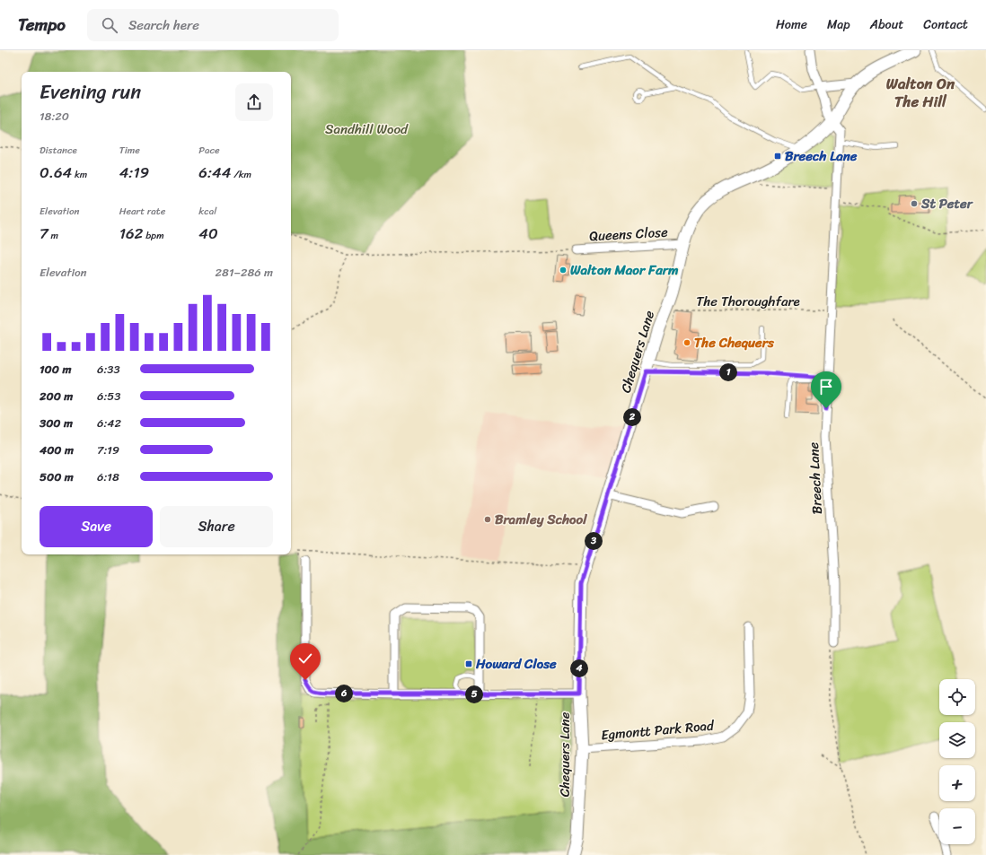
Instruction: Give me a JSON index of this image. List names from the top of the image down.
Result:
{
  "streets": {
    "main road": ["Chequers Lane"],
    "street": ["Queens Close", "Breech Lane", "Egmontt Park Road"],
    "path": ["The Thoroughfare"]
  },
  "crossings": [
    ["Queens Close", "Chequers Lane"],
    ["The Thoroughfare", "Chequers Lane"],
    ["The Thoroughfare", "Breech Lane"],
    ["Chequers Lane", "Breech Lane"],
    ["Chequers Lane", "Egmontt Park Road"]
  ],
  "districts": ["Walton On The Hill"],
  "parks": ["Sandhill Wood"],
  "places": {
    "transit": ["Breech Lane", "Howard Close"],
    "other": [
      "St Peter",
      "Walton Maor Farm",
      "The Chequers",
      "Bramley School"
    ]
  },
  "page": {
    "header": "Tempo",
    "search": "Search here",
    "nav": [
      "Home",
      "Map",
      "About",
      "Contact"
    ],
    "heading": ["Evening run", "18:20"],
    "stats": [
      ["Distance", "0.64 km"],
      ["Time", "4:19"],
      ["Pace", "6:44 /km"],
      ["Elevation", "7 m"],
      ["Heart rate", "162 bpm"],
      ["kcal", "40"]
    ],
    "chart": ["Elevation", "281–286 m"],
    "list": [
      {
        "name": "100 m",
        "note": "6:33"
      },
      {
        "name": "200 m",
        "note": "6:53"
      },
      {
        "name": "300 m",
        "note": "6:42"
      },
      {
        "name": "400 m",
        "note": "7:19"
      },
      {
        "name": "500 m",
        "note": "6:18"
      }
    ],
    "pins": [
      "1",
      "2",
      "3",
      "4",
      "6",
      "5"
    ],
    "buttons": ["Save", "Share"],
    "map_buttons": ["+", "−"]
  }
}
